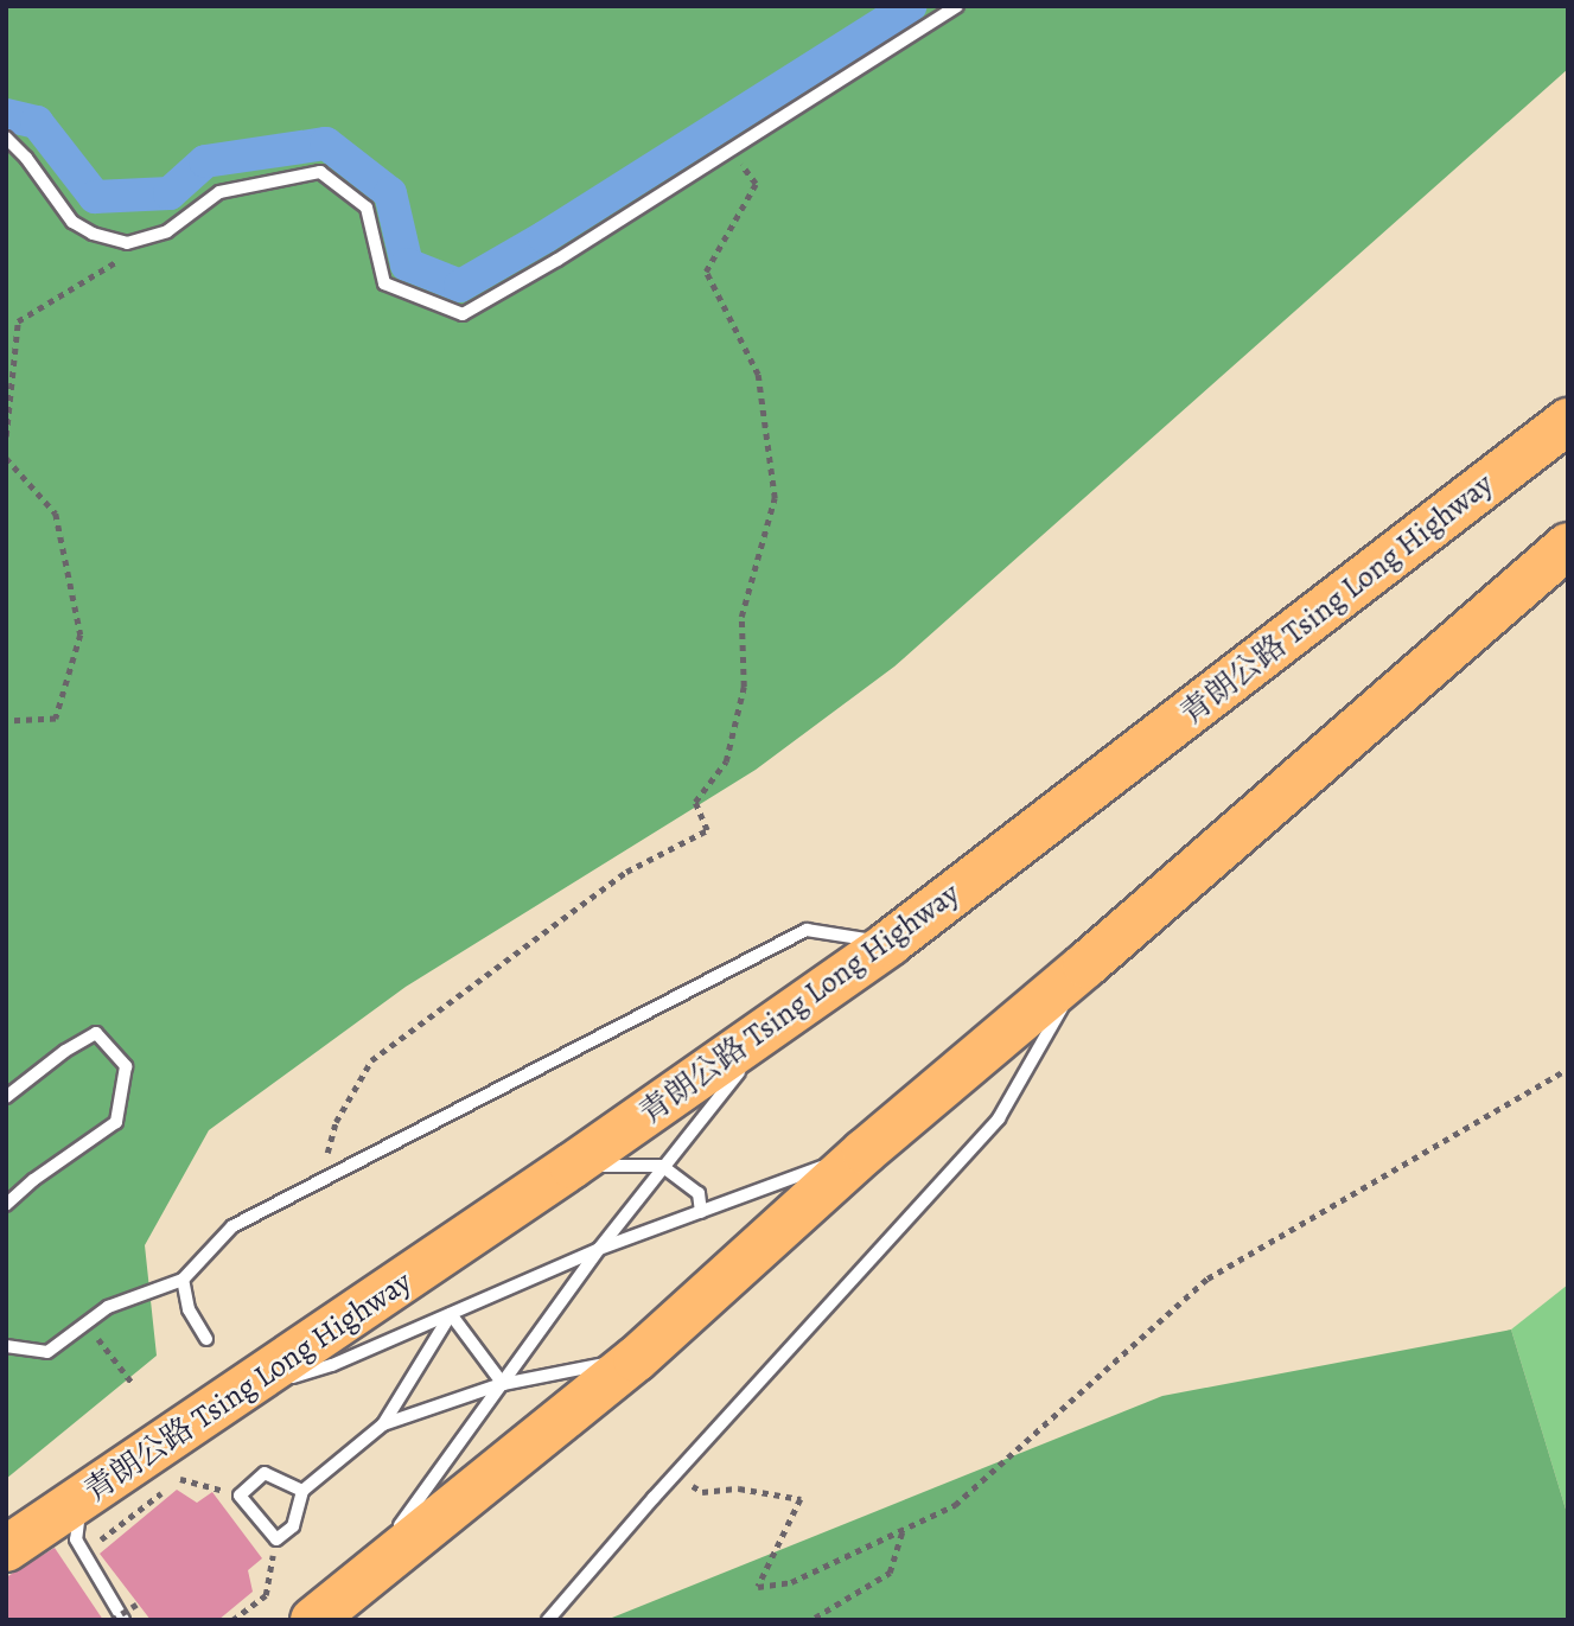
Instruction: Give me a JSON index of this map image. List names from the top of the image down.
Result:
{
  "streets": {
    "highway": ["青朗公路 Tsing Long Highway"]
  }
}
